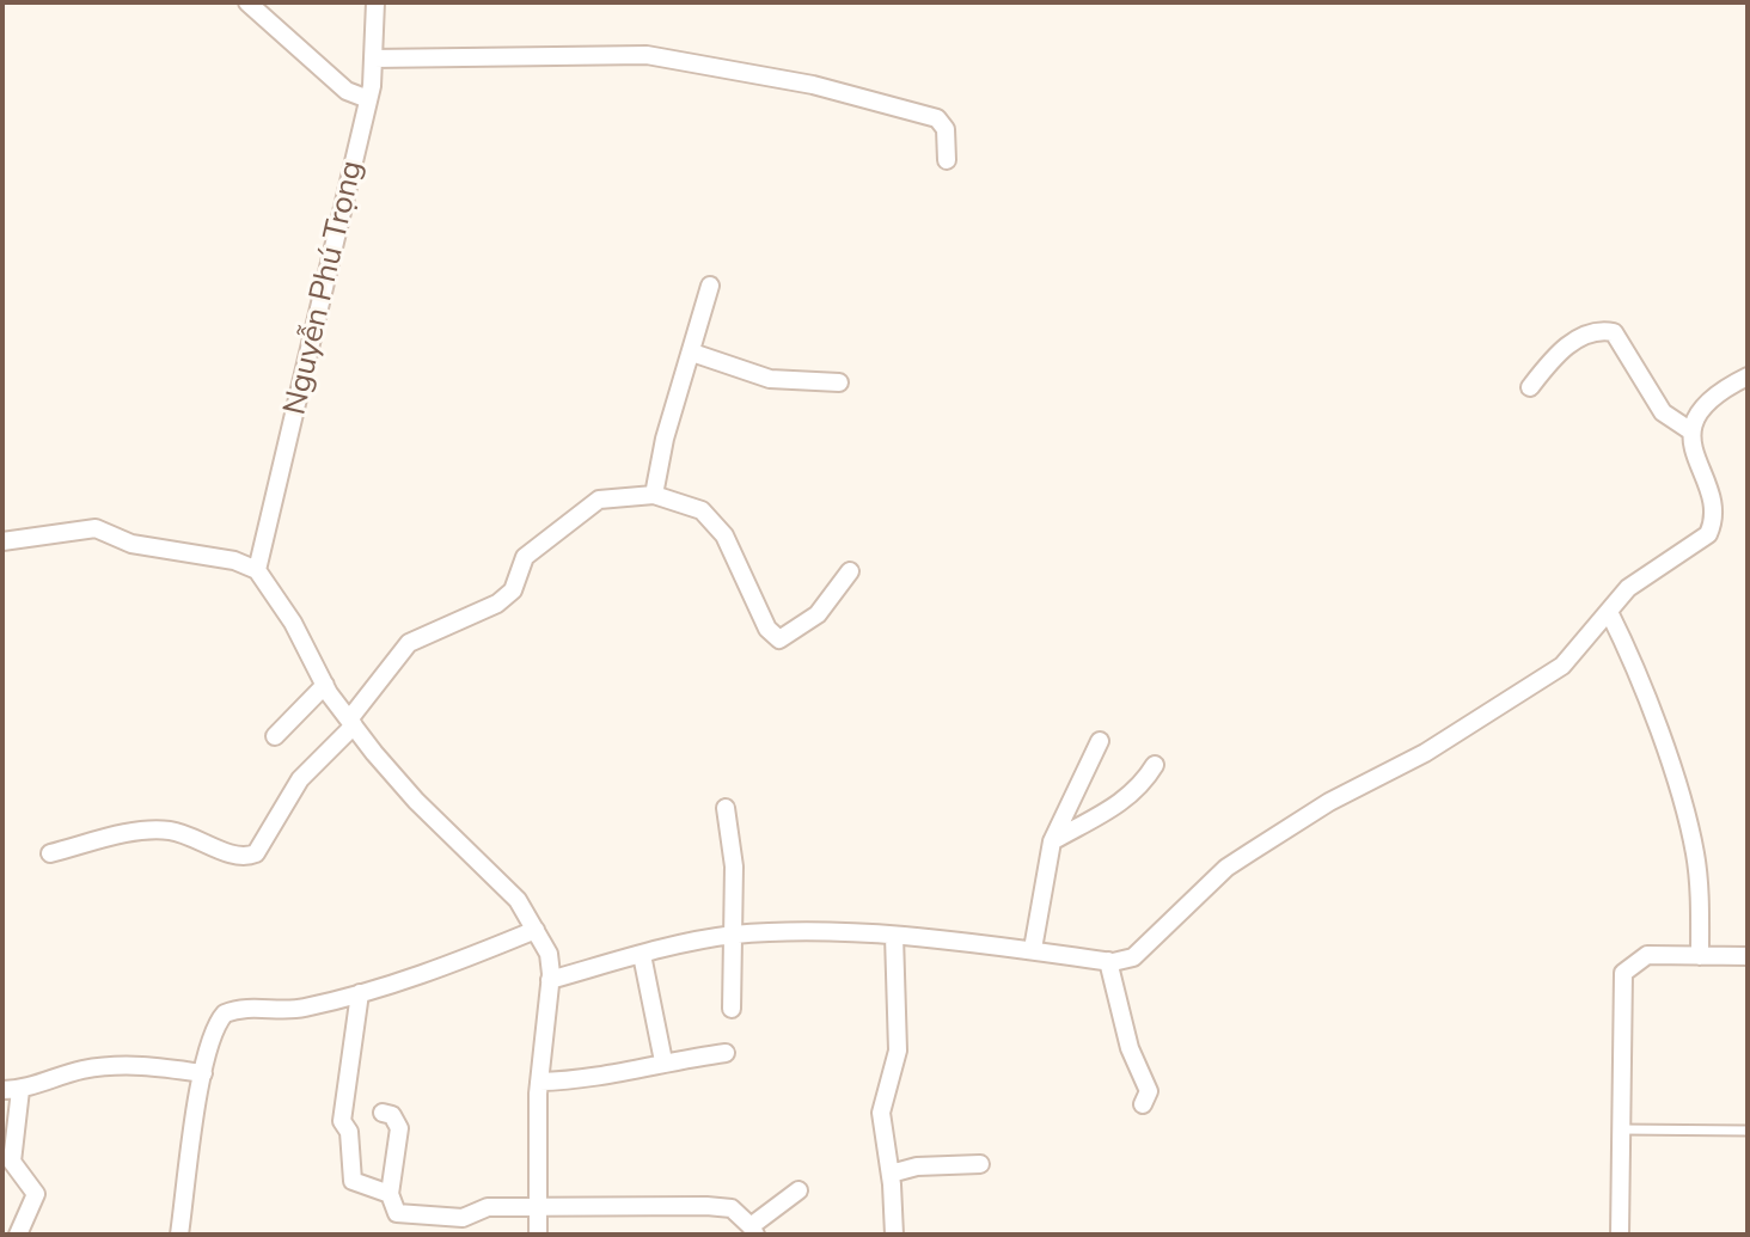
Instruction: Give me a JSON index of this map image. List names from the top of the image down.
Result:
{
  "streets": {
    "street": ["Nguyễn Phú Trọng"]
  }
}
